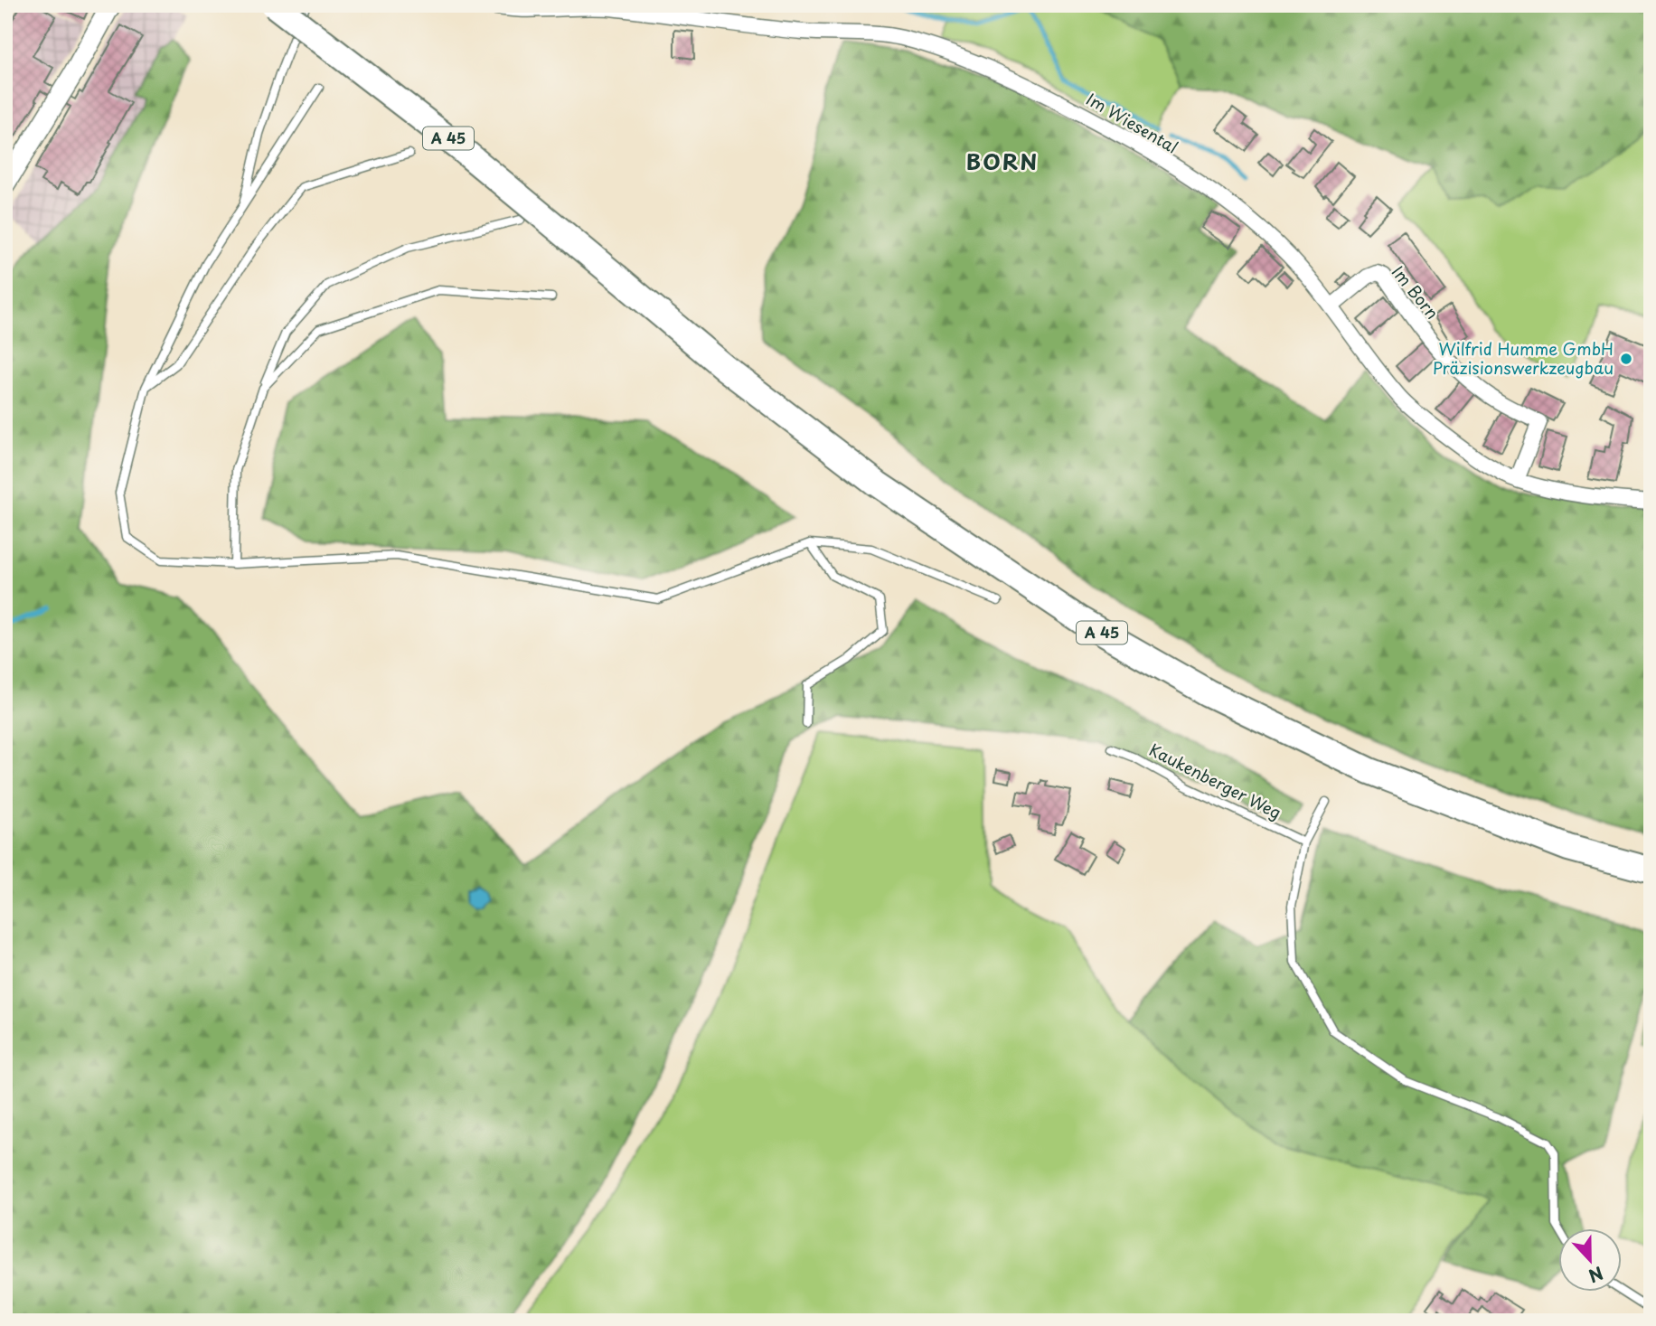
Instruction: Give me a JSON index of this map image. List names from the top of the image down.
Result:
{
  "streets": {
    "highway": ["A 45"],
    "street": ["Im Wiesental", "Im Born"],
    "lane": ["Kaukenberger Weg"]
  },
  "crossings": [
    ["Im Wiesental", "Im Born"]
  ],
  "districts": ["BORN"],
  "places": ["Wilfrid Humme GmbH Präzisionswerkzeugbau"],
  "north": "bottom"
}
